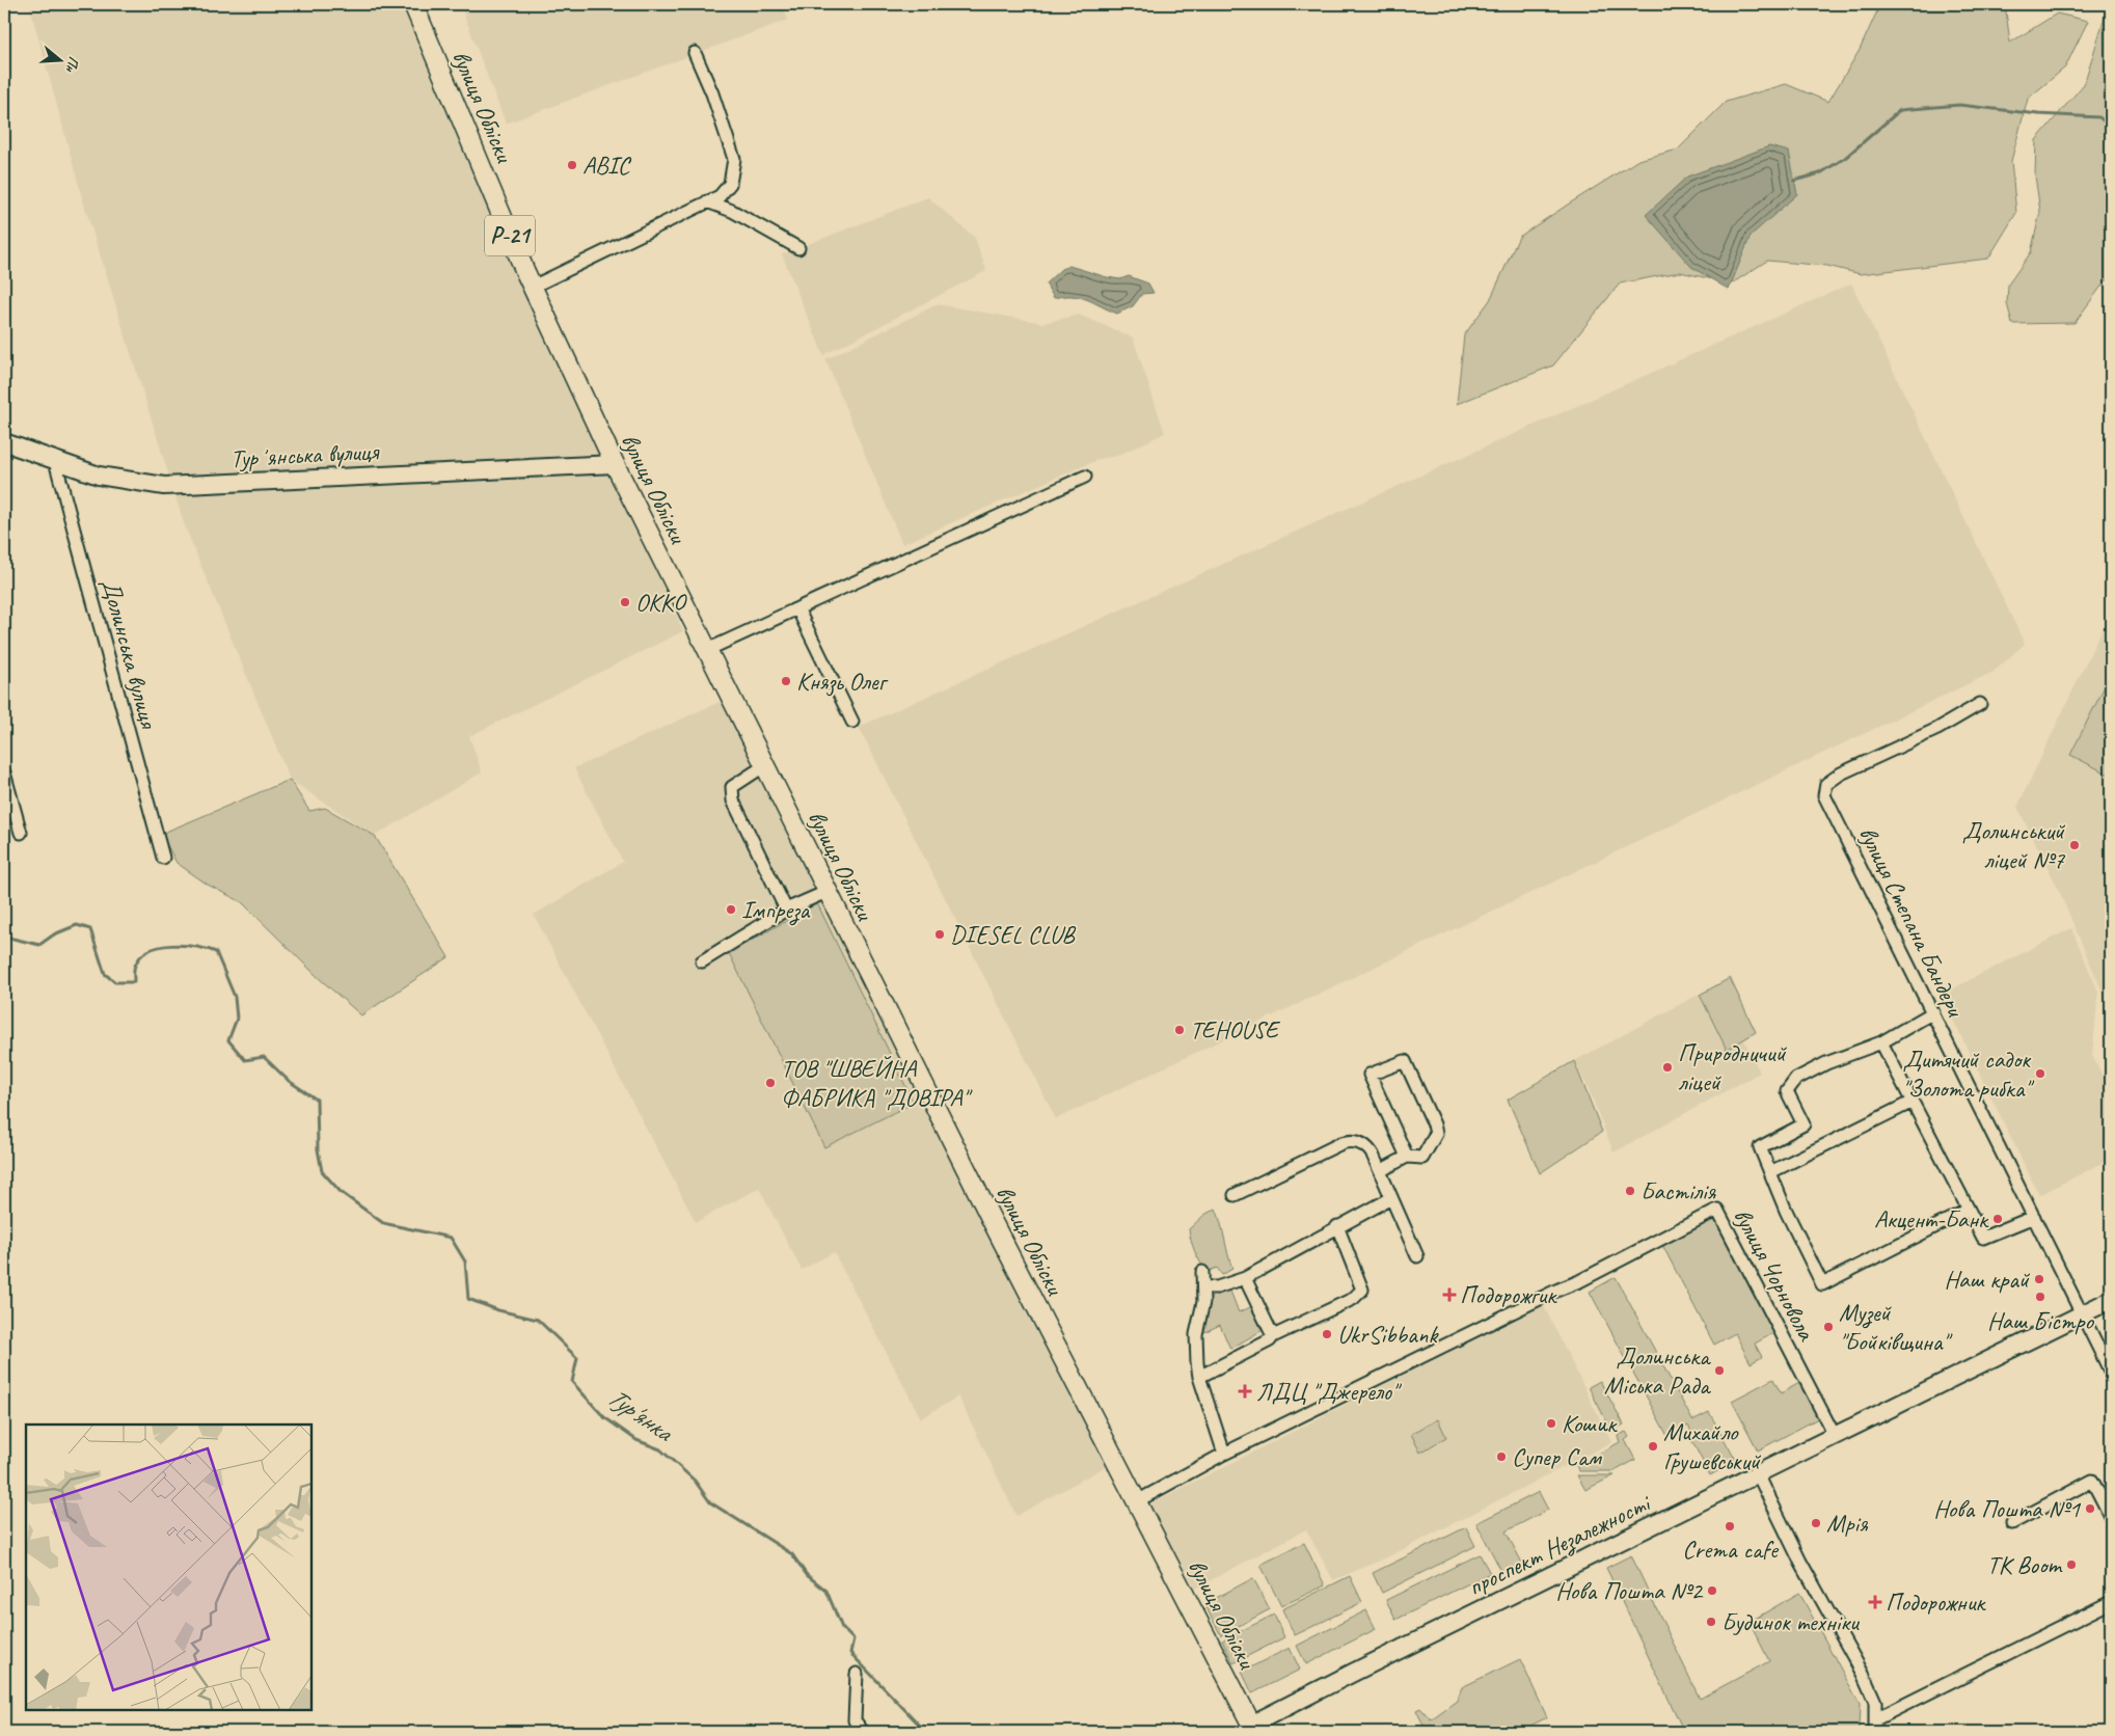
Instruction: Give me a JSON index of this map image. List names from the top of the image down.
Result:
{
  "streets": {
    "main road": [
      "вулиця Обліски",
      "Р-21",
      "Турʼянська вулиця",
      "проспект Незалежності"
    ],
    "street": ["Долинська вулиця", "вулиця Степана Бандери", "вулиця Чорновола"]
  },
  "crossings": [
    ["вулиця Обліски", "Турʼянська вулиця"],
    ["вулиця Обліски", "вулиця Чорновола"],
    ["вулиця Обліски", "проспект Незалежності"],
    ["Турʼянська вулиця", "Долинська вулиця"],
    ["вулиця Степана Бандери", "проспект Незалежності"],
    ["вулиця Чорновола", "проспект Незалежності"]
  ],
  "water": ["Тур'янка"],
  "places": {
    "other": [
      "АВІС",
      "ОККО",
      "Князь Олег",
      "Долинський ліцей №7",
      "Імпреза",
      "DIESEL CLUB",
      "TEHOUSE",
      "Природничий ліцей",
      "Дитячий садок \"Золота рибка\"",
      "ТОВ \"ШВЕЙНА ФАБРИКА \"ДОВІРА\"",
      "Бастілія",
      "Акцент-Банк",
      "Наш край",
      "Наш Бістро",
      "Музей \"Бойківщина\"",
      "UkrSibbank",
      "Долинська Міська Рада",
      "Кошик",
      "Михайло Грушевський",
      "Супер Сам",
      "Нова Пошта №1",
      "Мрія",
      "Crema cafe",
      "TK Boom",
      "Нова Пошта №2",
      "Будинок техніки"
    ],
    "health": ["Подорожгик", "ЛДЦ \"Джерело\"", "Подорожник"]
  },
  "north": "right"
}
